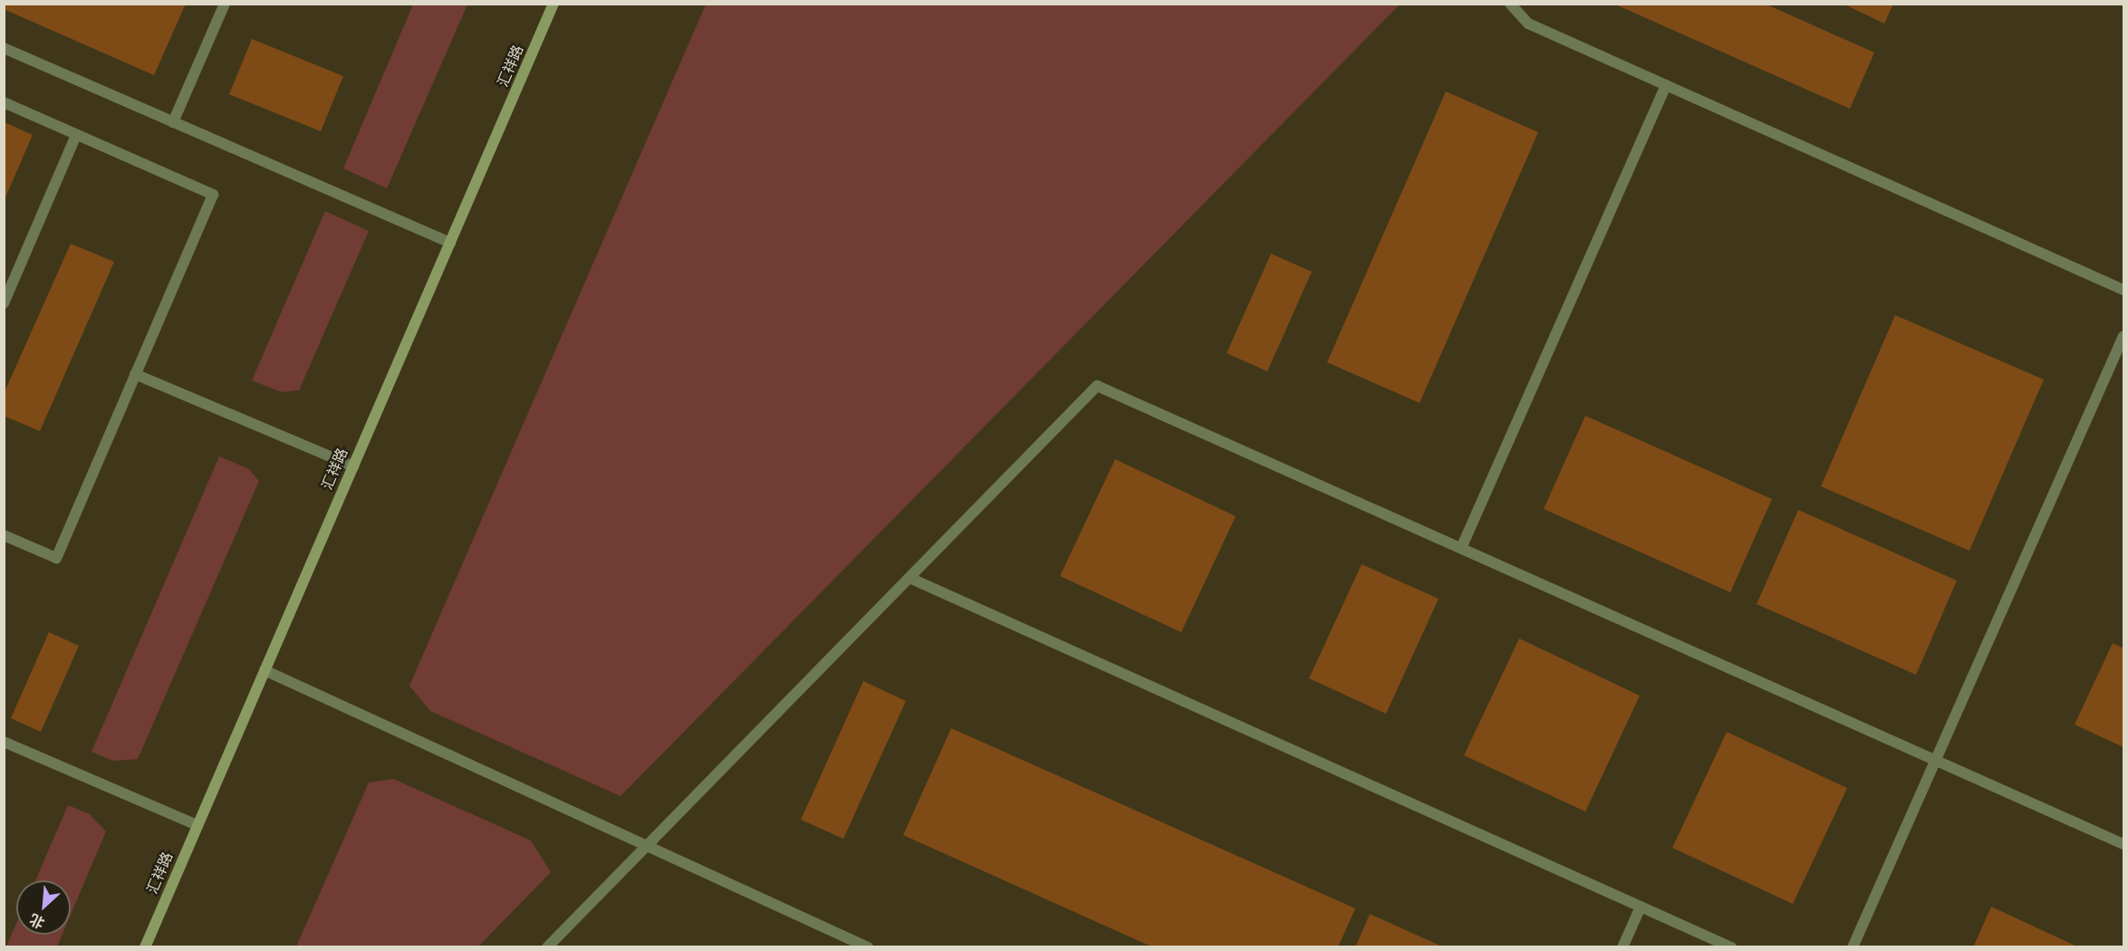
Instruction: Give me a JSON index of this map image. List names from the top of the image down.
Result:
{
  "streets": {
    "main road": ["汇祥路"]
  },
  "north": "bottom left"
}
